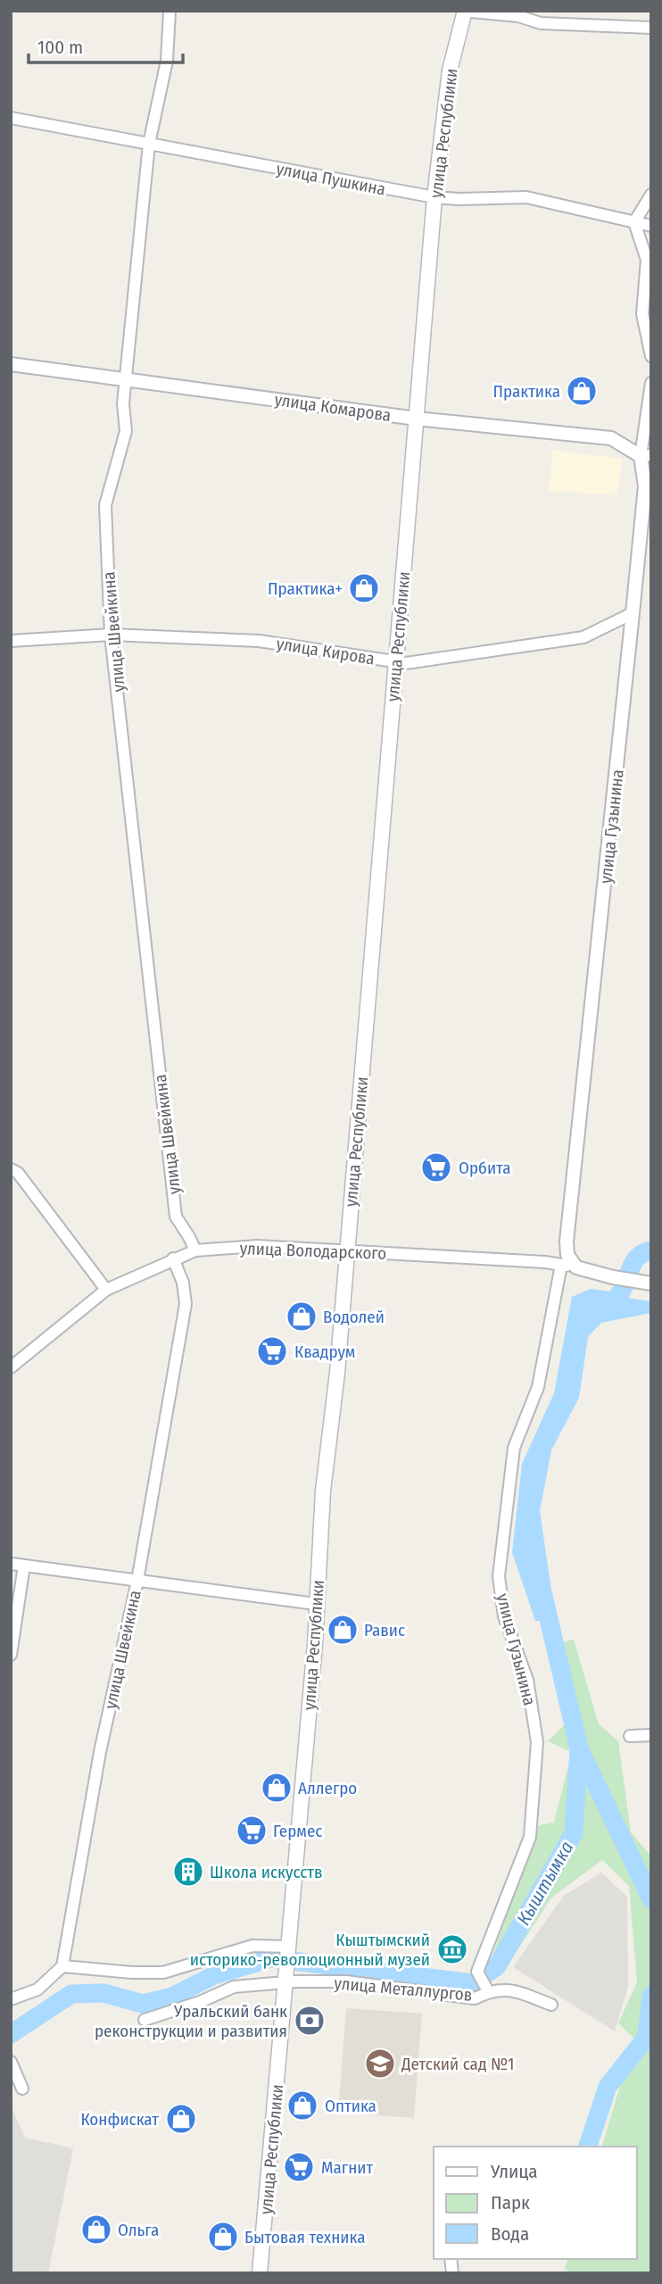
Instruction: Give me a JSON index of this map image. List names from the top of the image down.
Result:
{
  "streets": {
    "main road": ["улица Республики"],
    "street": [
      "улица Пушкина",
      "улица Комарова",
      "улица Швейкина",
      "улица Кирова",
      "улица Гузынина",
      "улица Володарского",
      "улица Металлургов"
    ]
  },
  "crossings": [
    ["улица Республики", "улица Пушкина"],
    ["улица Республики", "улица Комарова"],
    ["улица Республики", "улица Кирова"],
    ["улица Республики", "улица Володарского"],
    ["улица Республики", "улица Металлургов"],
    ["улица Пушкина", "улица Швейкина"],
    ["улица Комарова", "улица Швейкина"],
    ["улица Комарова", "улица Гузынина"],
    ["улица Швейкина", "улица Кирова"],
    ["улица Швейкина", "улица Володарского"],
    ["улица Кирова", "улица Гузынина"],
    ["улица Гузынина", "улица Володарского"],
    ["улица Гузынина", "улица Металлургов"]
  ],
  "water": ["Кыштымка"],
  "places": {
    "shop": [
      "Практика",
      "Практика+",
      "Водолей",
      "Равис",
      "Аллегро",
      "Оптика",
      "Конфискат",
      "Ольга",
      "Бытовая техника"
    ],
    "supermarket": [
      "Орбита",
      "Квадрум",
      "Гермес",
      "Магнит"
    ],
    "building": ["Школа искусств"],
    "museum": ["Кыштымский историко-революционный музей"],
    "bank": ["Уральский банк реконструкции и развития"],
    "school or university": ["Детский сад №1"]
  },
  "legend": ["Улица", "Парк", "Вода"],
  "scale_bar": "100 m"
}
